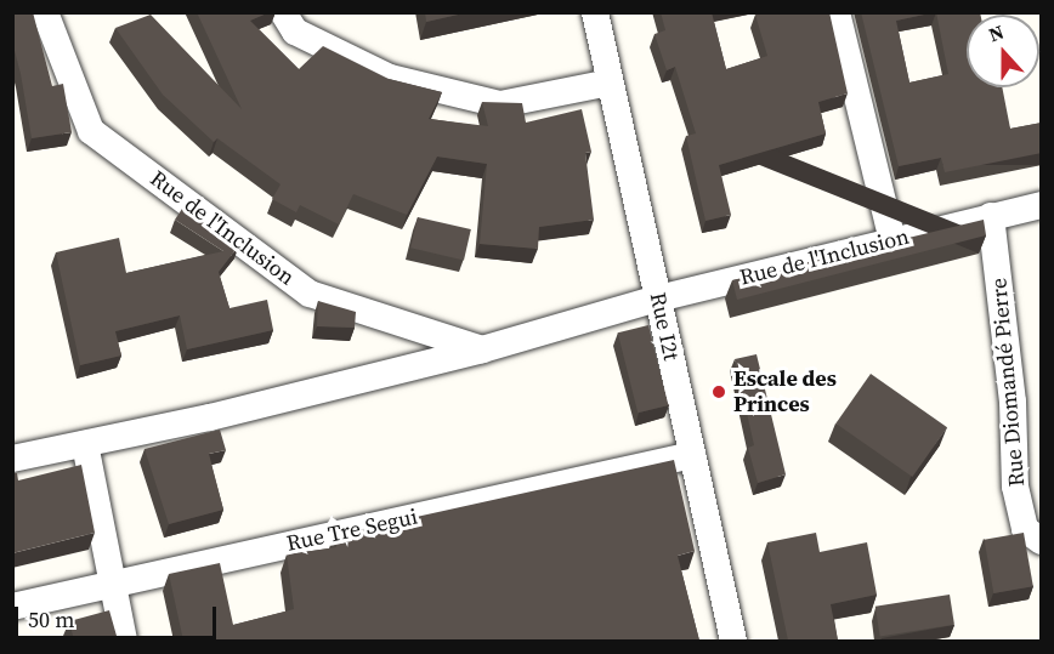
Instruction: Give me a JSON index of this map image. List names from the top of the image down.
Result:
{
  "streets": {
    "street": [
      "Rue de l'Inclusion",
      "Rue I2t",
      "Rue Diomandé Pierre",
      "Rue Tre Segui"
    ]
  },
  "crossings": [
    ["Rue de l'Inclusion", "Rue I2t"],
    ["Rue de l'Inclusion", "Rue Diomandé Pierre"],
    ["Rue I2t", "Rue Tre Segui"]
  ],
  "places": ["Escale des Princes"],
  "scale_bar": "50 m",
  "north": "top"
}
